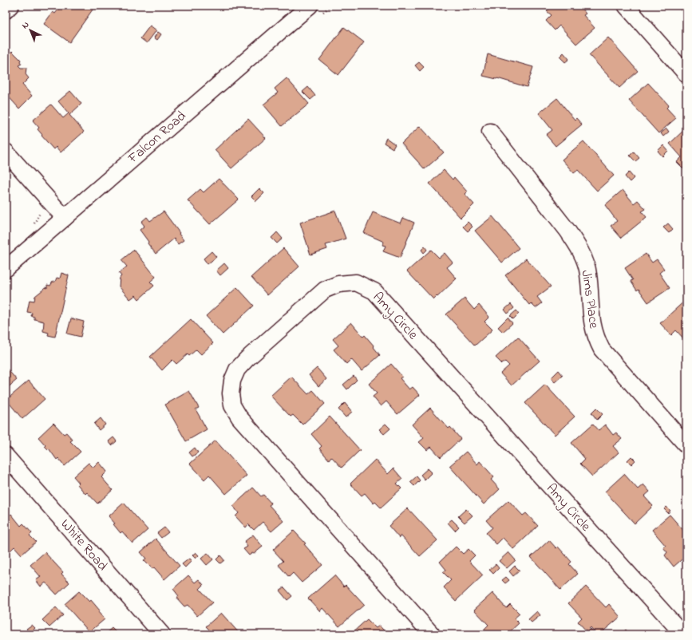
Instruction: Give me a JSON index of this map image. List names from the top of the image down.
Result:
{
  "streets": {
    "street": [
      "Falcon Road",
      "Jims Place",
      "Amy Circle",
      "White Road"
    ]
  },
  "north": "top left"
}
